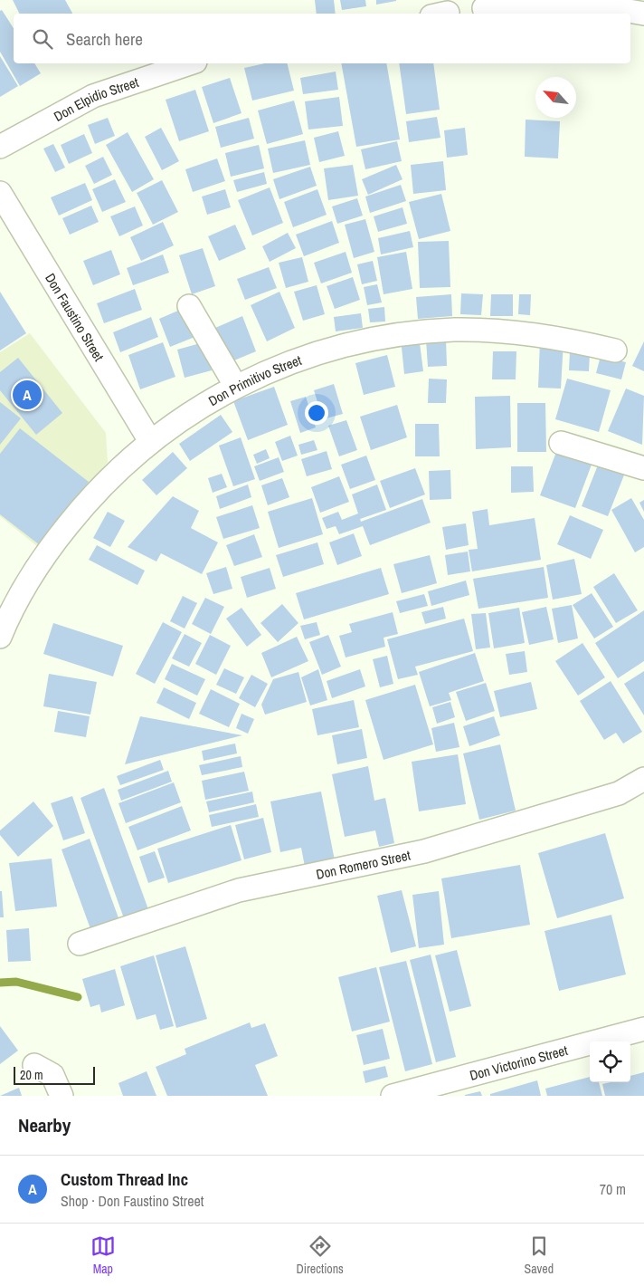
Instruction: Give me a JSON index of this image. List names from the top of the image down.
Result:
{
  "streets": {
    "street": [
      "Don Elpidio Street",
      "Don Faustino Street",
      "Don Primitivo Street",
      "Don Romero Street",
      "Don Victorino Street"
    ]
  },
  "crossings": [
    ["Don Faustino Street", "Don Primitivo Street"]
  ],
  "scale_bar": "20 m",
  "north": "top left",
  "page": {
    "search": "Search here",
    "pins": "A",
    "scale": "20 m",
    "heading": "Nearby",
    "list": [
      {
        "mark": "A",
        "name": "Custom Thread Inc",
        "note": "Shop · Don Faustino Street",
        "value": "70 m"
      }
    ],
    "nav": ["Map", "Directions", "Saved"]
  }
}
